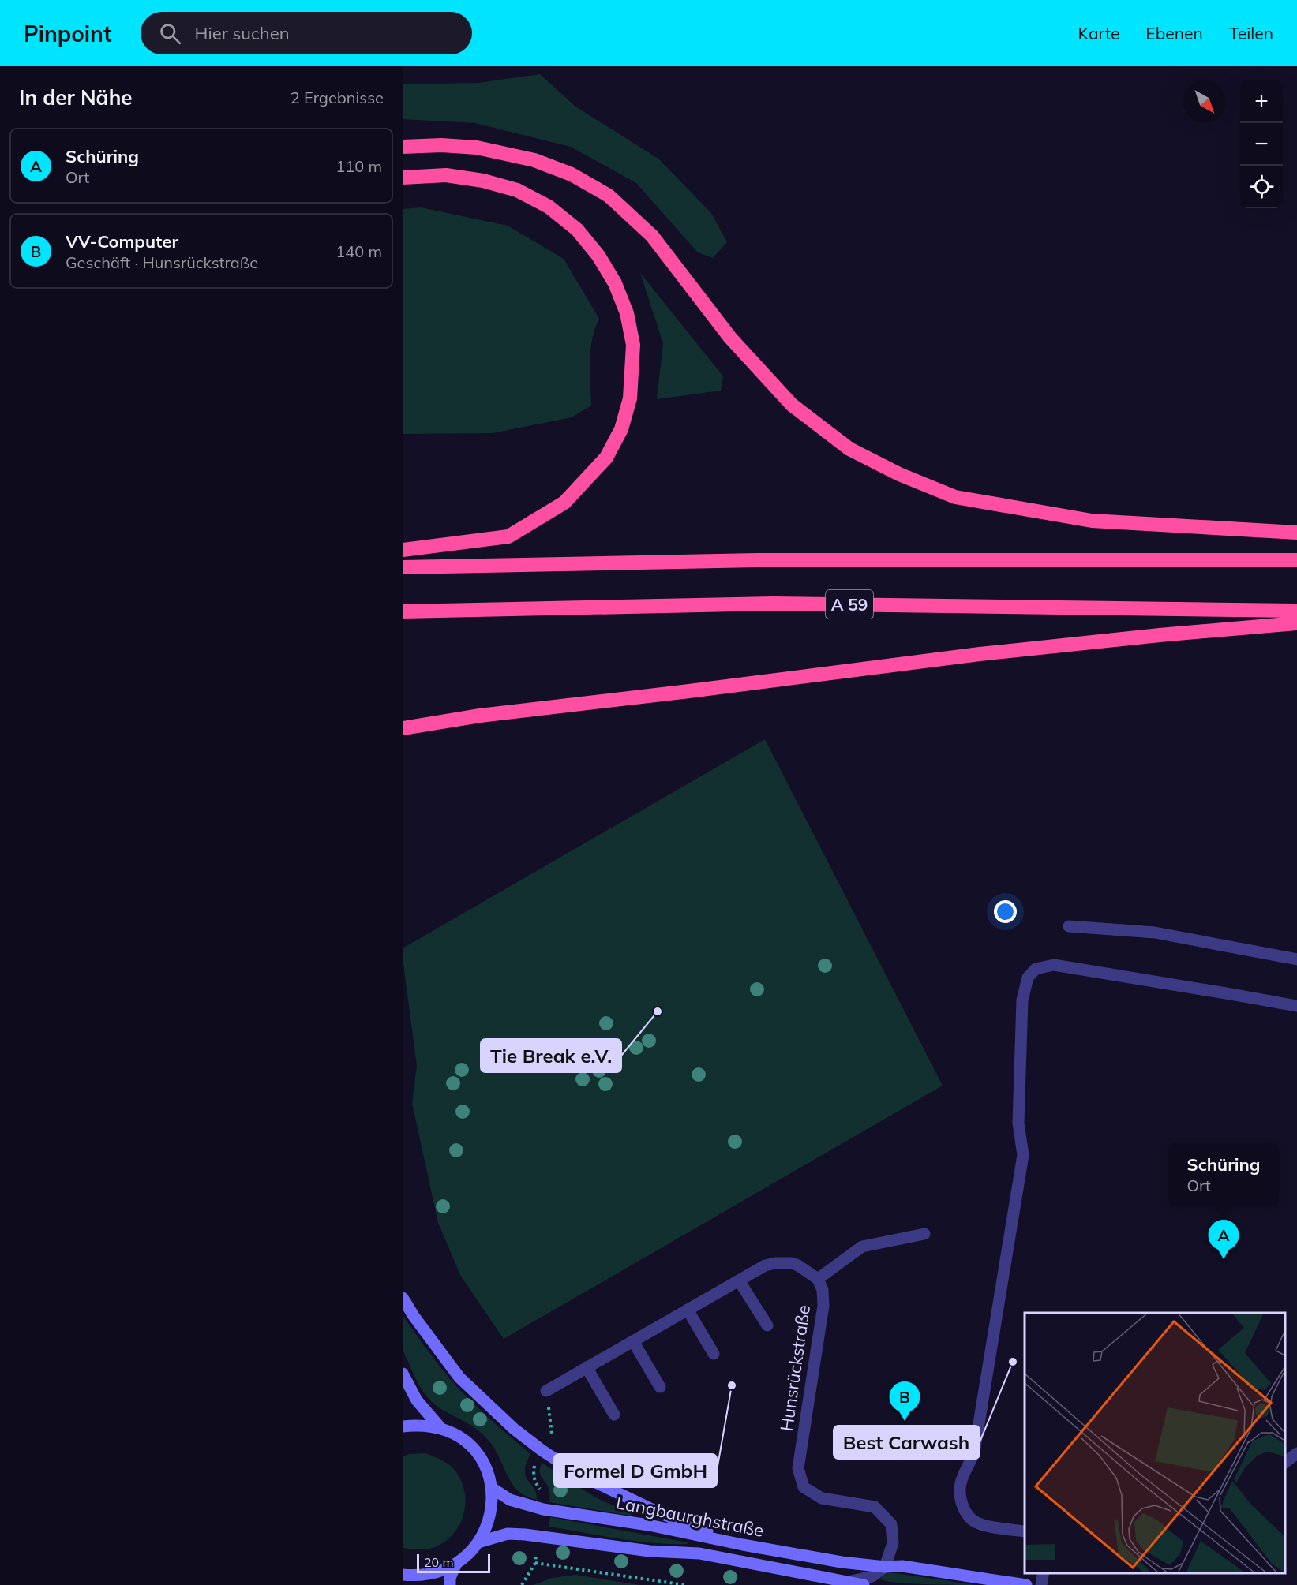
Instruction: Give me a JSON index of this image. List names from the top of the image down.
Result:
{
  "streets": {
    "highway": ["A 59"],
    "main road": ["Langbaurghstraße"],
    "street": ["Hunsrückstraße"]
  },
  "crossings": [
    ["Hunsrückstraße", "Langbaurghstraße"]
  ],
  "places": ["Tie Break e.V.", "Best Carwash", "Formel D GmbH"],
  "scale_bar": "20 m",
  "north": "bottom right",
  "page": {
    "header": "Pinpoint",
    "search": "Hier suchen",
    "nav": ["Karte", "Ebenen", "Teilen"],
    "heading": ["In der Nähe", "2 Ergebnisse"],
    "map_buttons": ["+", "−"],
    "list": [
      {
        "mark": "A",
        "name": "Schüring",
        "note": "Ort",
        "value": "110 m"
      },
      {
        "mark": "B",
        "name": "VV-Computer",
        "note": "Geschäft · Hunsrückstraße",
        "value": "140 m"
      }
    ],
    "popup": ["Schüring", "Ort"],
    "pins": ["A", "B"],
    "scale": "20 m"
  }
}
